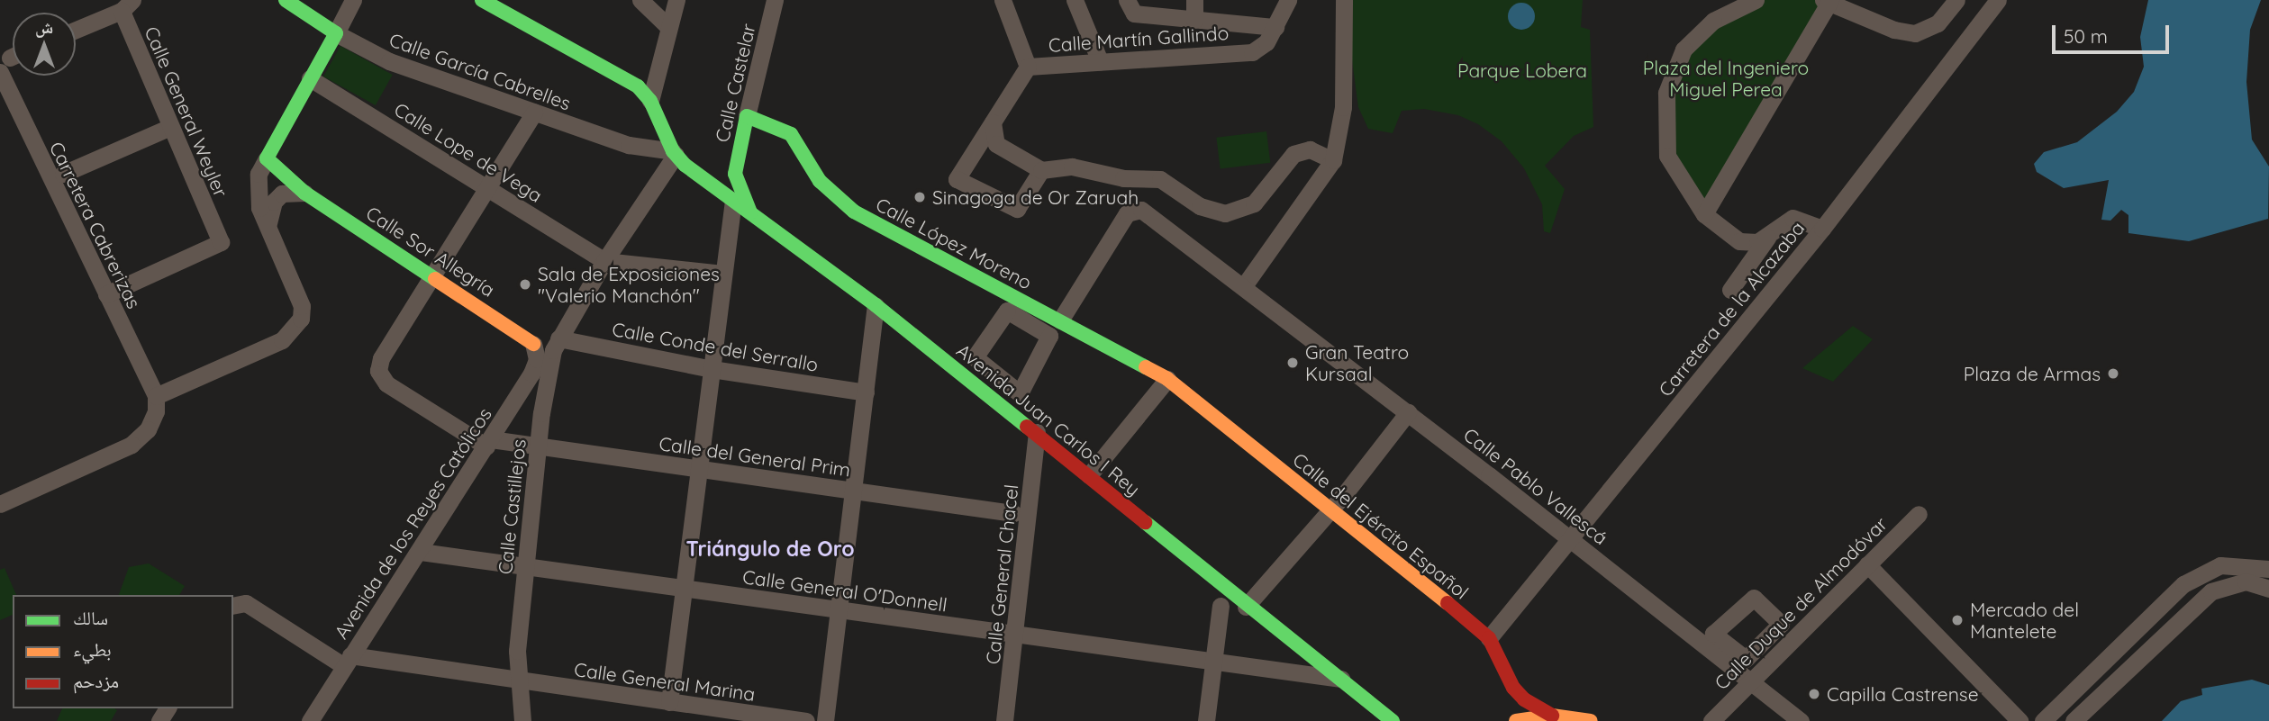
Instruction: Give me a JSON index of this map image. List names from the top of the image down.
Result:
{
  "streets": {
    "main road": [
      "Calle García Cabrelles",
      "Calle Castelar",
      "Calle López Moreno",
      "Calle Sor Allegría",
      "Avenida Juan Carlos I Rey",
      "Calle del Ejército Español"
    ],
    "street": [
      "Calle Martín Gallindo",
      "Calle General Weyler",
      "Calle Lope de Vega",
      "Carretera Cabrerizas",
      "Carretera de la Alcazaba",
      "Calle Conde del Serrallo",
      "Calle del General Prim",
      "Calle Pablo Vallescá",
      "Calle Castillejos",
      "Avenida de los Reyes Católicos",
      "Calle General Chacel",
      "Calle General O'Donnell",
      "Calle Duque de Almodóvar",
      "Calle General Marina"
    ]
  },
  "crossings": [
    ["Calle García Cabrelles", "Avenida Juan Carlos I Rey"],
    ["Calle Castelar", "Calle López Moreno"],
    ["Calle General Weyler", "Carretera Cabrerizas"],
    ["Calle López Moreno", "Calle Pablo Vallescá"],
    ["Calle López Moreno", "Calle del Ejército Español"],
    ["Calle Sor Allegría", "Avenida de los Reyes Católicos"],
    ["Carretera de la Alcazaba", "Calle Pablo Vallescá"],
    ["Carretera de la Alcazaba", "Calle del Ejército Español"],
    ["Calle Conde del Serrallo", "Calle Castillejos"],
    ["Avenida Juan Carlos I Rey", "Calle General Chacel"],
    ["Avenida Juan Carlos I Rey", "Calle General O'Donnell"],
    ["Calle del General Prim", "Calle Castillejos"],
    ["Calle del General Prim", "Avenida de los Reyes Católicos"],
    ["Calle Pablo Vallescá", "Calle Duque de Almodóvar"],
    ["Calle Castillejos", "Calle General O'Donnell"],
    ["Calle Castillejos", "Calle General Marina"],
    ["Avenida de los Reyes Católicos", "Calle General O'Donnell"],
    ["Avenida de los Reyes Católicos", "Calle General Marina"],
    ["Calle General Chacel", "Calle General O'Donnell"]
  ],
  "districts": ["Triángulo de Oro"],
  "parks": ["Plaza del Ingeniero Miguel Perea", "Parque Lobera"],
  "places": [
    "Sinagoga de Or Zaruah",
    "Sala de Exposiciones \"Valerio Manchón\"",
    "Gran Teatro Kursaal",
    "Plaza de Armas",
    "Mercado del Mantelete",
    "Capilla Castrense"
  ],
  "legend": ["سالك", "بطيء", "مزدحم"],
  "scale_bar": "50 m",
  "north": "top"
}
